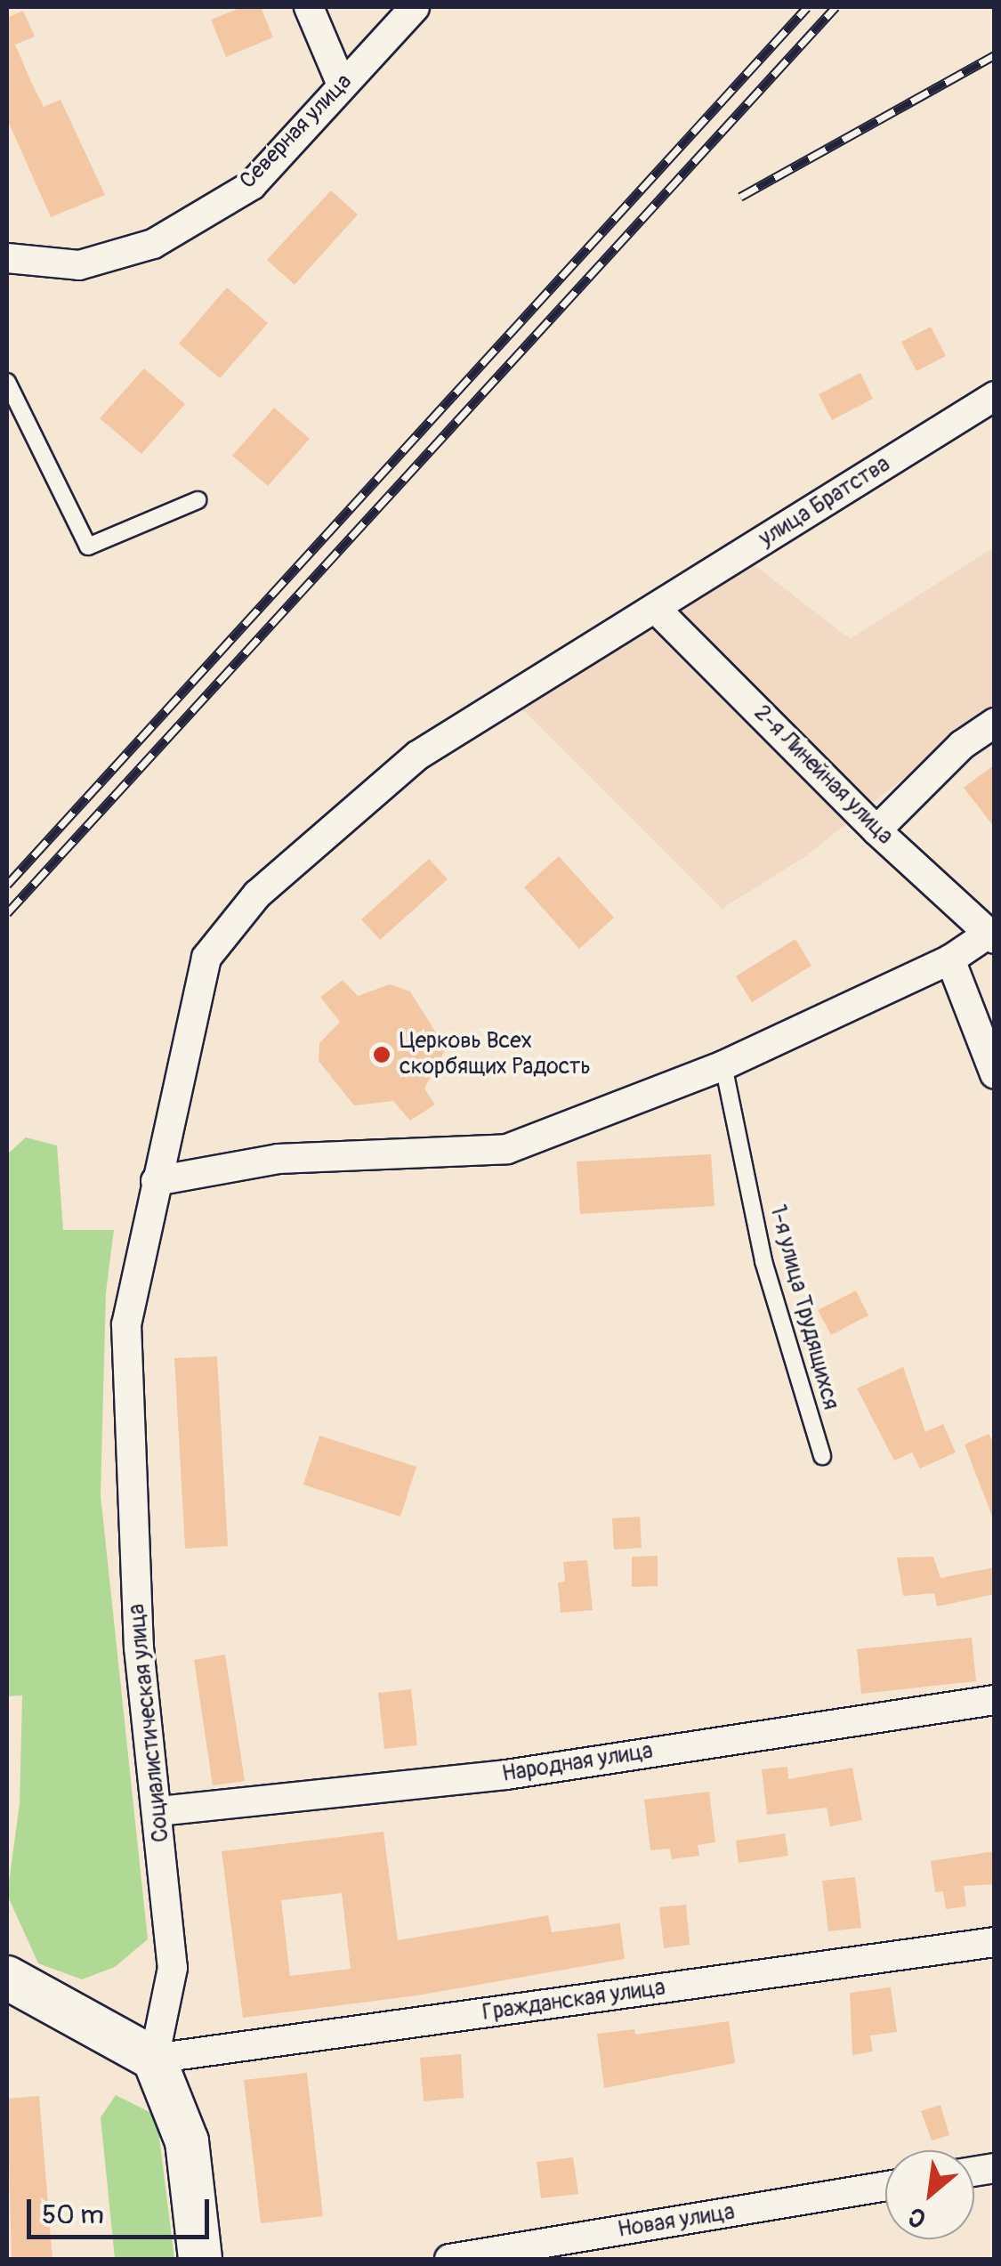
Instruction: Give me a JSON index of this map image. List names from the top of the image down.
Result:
{
  "streets": {
    "street": [
      "Северная улица",
      "улица Братства",
      "2-я Линейная улица",
      "Социалистическая улица",
      "Народная улица",
      "Гражданская улица",
      "Новая улица"
    ],
    "lane": ["1-я улица Трудящихся"]
  },
  "crossings": [
    ["улица Братства", "2-я Линейная улица"],
    ["улица Братства", "Социалистическая улица"],
    ["Социалистическая улица", "Народная улица"],
    ["Социалистическая улица", "Гражданская улица"]
  ],
  "places": ["Церковь Всех скорбящих Радость"],
  "scale_bar": "50 m",
  "north": "bottom left"
}
